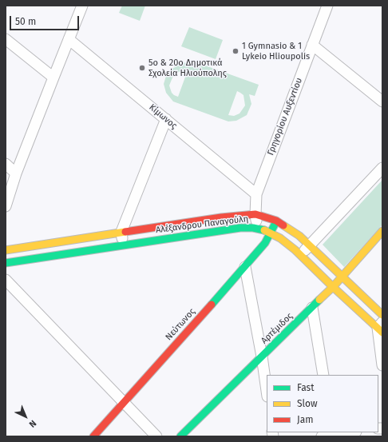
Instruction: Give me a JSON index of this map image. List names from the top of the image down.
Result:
{
  "streets": {
    "street": [
      "Κίμωνος",
      "Γρηγορίου Αυξεντίου",
      "Αλέξανδρου Παναγούλη",
      "Νεύτωνος",
      "Αρτέμιδος"
    ]
  },
  "crossings": [
    ["Κίμωνος", "Γρηγορίου Αυξεντίου"],
    ["Γρηγορίου Αυξεντίου", "Αλέξανδρου Παναγούλη"],
    ["Αλέξανδρου Παναγούλη", "Νεύτωνος"],
    ["Αλέξανδρου Παναγούλη", "Αρτέμιδος"]
  ],
  "places": ["1 Gymnasio & 1 Lykeio Hlioupolis", "5ο & 20ο Δημοτικά Σχολεία Ηλιούπολης"],
  "legend": ["Fast", "Slow", "Jam"],
  "scale_bar": "50 m",
  "north": "bottom right"
}
